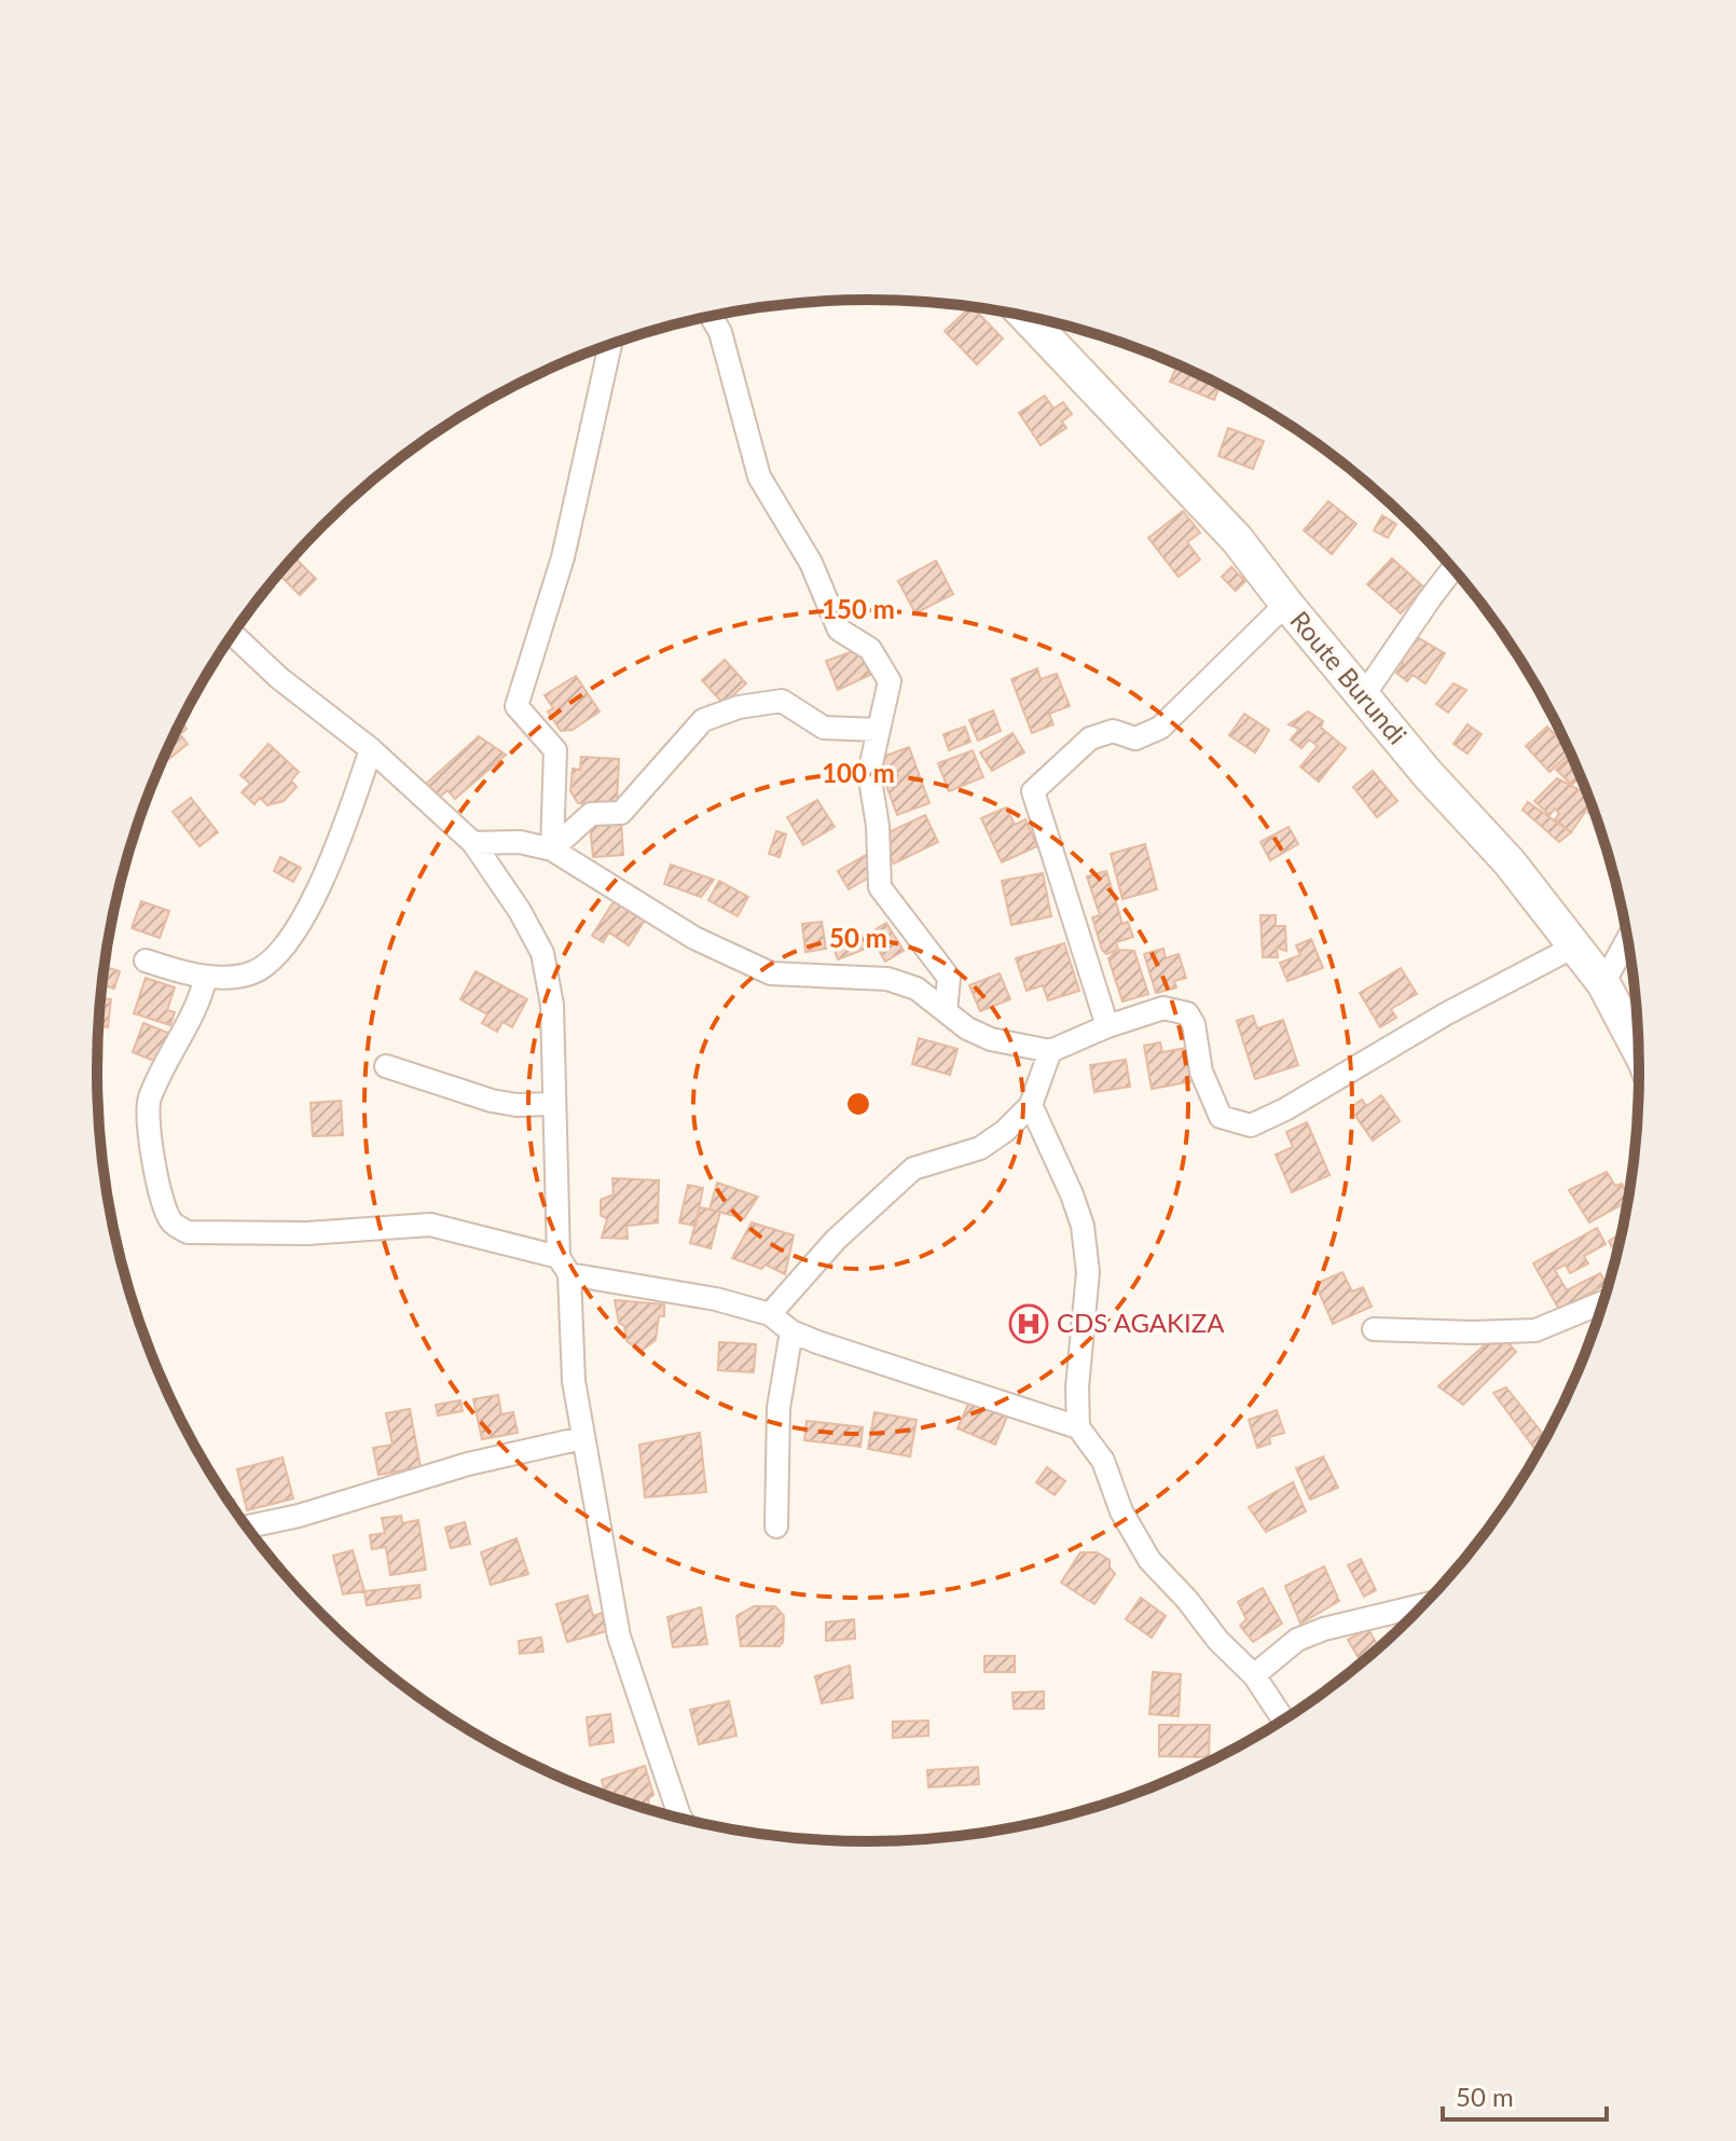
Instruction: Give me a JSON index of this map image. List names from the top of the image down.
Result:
{
  "streets": {
    "main road": ["Route Burundi"]
  },
  "places": {
    "hospital": ["CDS AGAKIZA"]
  },
  "scale_bar": "50 m",
  "rings": ["150 m", "100 m", "50 m"]
}
